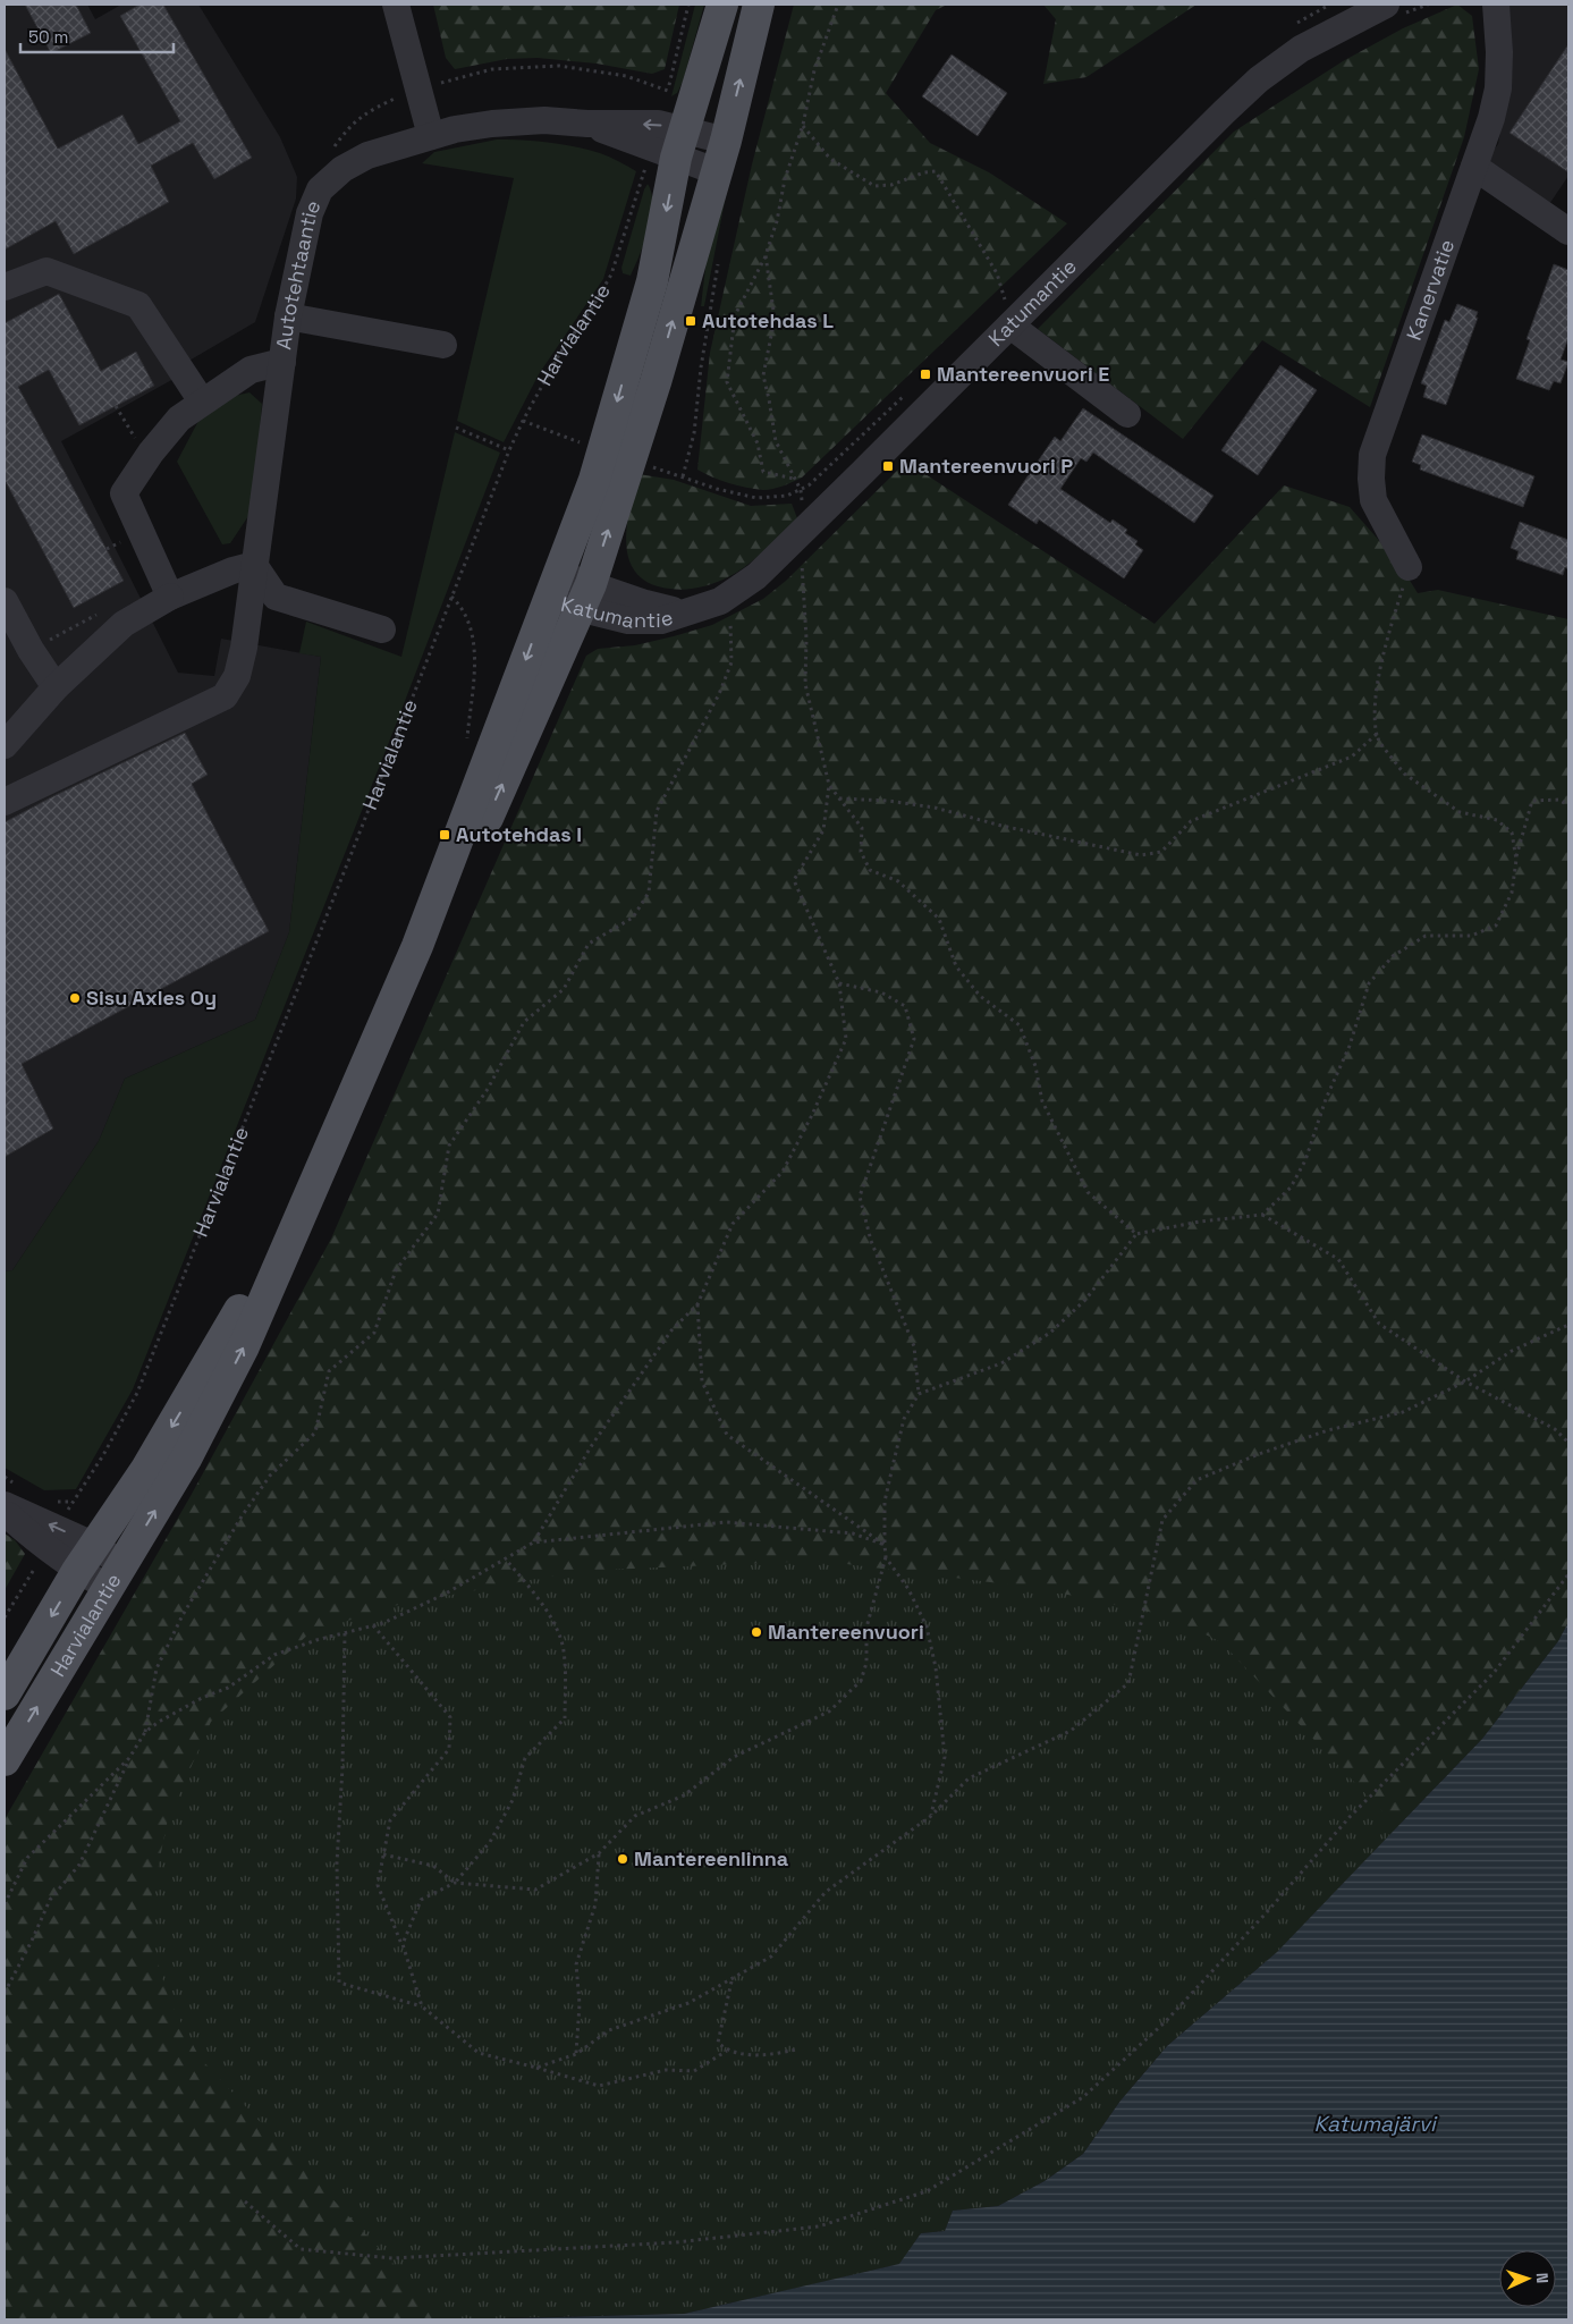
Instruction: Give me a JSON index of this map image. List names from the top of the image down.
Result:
{
  "streets": {
    "main road": ["Harvialantie"],
    "street": ["Autotehtaantie", "Kanervatie", "Katumantie"]
  },
  "crossings": [
    ["Autotehtaantie", "Harvialantie"],
    ["Katumantie", "Harvialantie"]
  ],
  "water": ["Katumajärvi"],
  "places": {
    "transit": [
      "Autotehdas L",
      "Mantereenvuori E",
      "Mantereenvuori P",
      "Autotehdas I"
    ],
    "other": ["Sisu Axles Oy", "Mantereenvuori", "Mantereenlinna"]
  },
  "scale_bar": "50 m",
  "north": "right"
}
